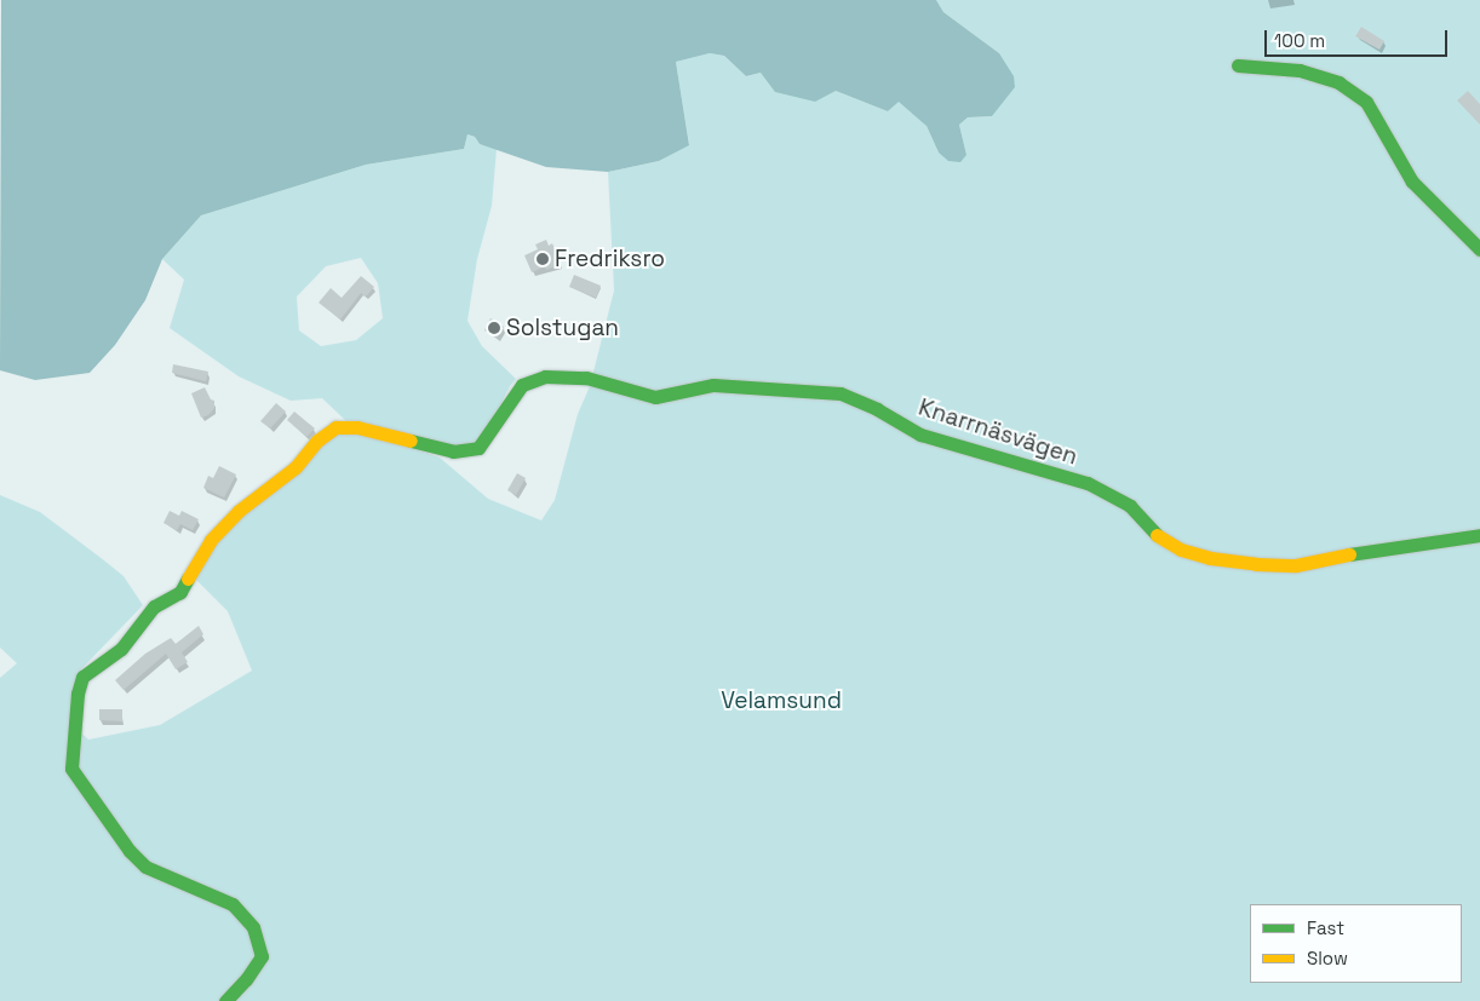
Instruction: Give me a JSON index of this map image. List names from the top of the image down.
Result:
{
  "streets": {
    "street": ["Knarrnäsvägen"]
  },
  "parks": ["Velamsund"],
  "places": ["Fredriksro", "Solstugan"],
  "legend": ["Fast", "Slow"],
  "scale_bar": "100 m"
}
